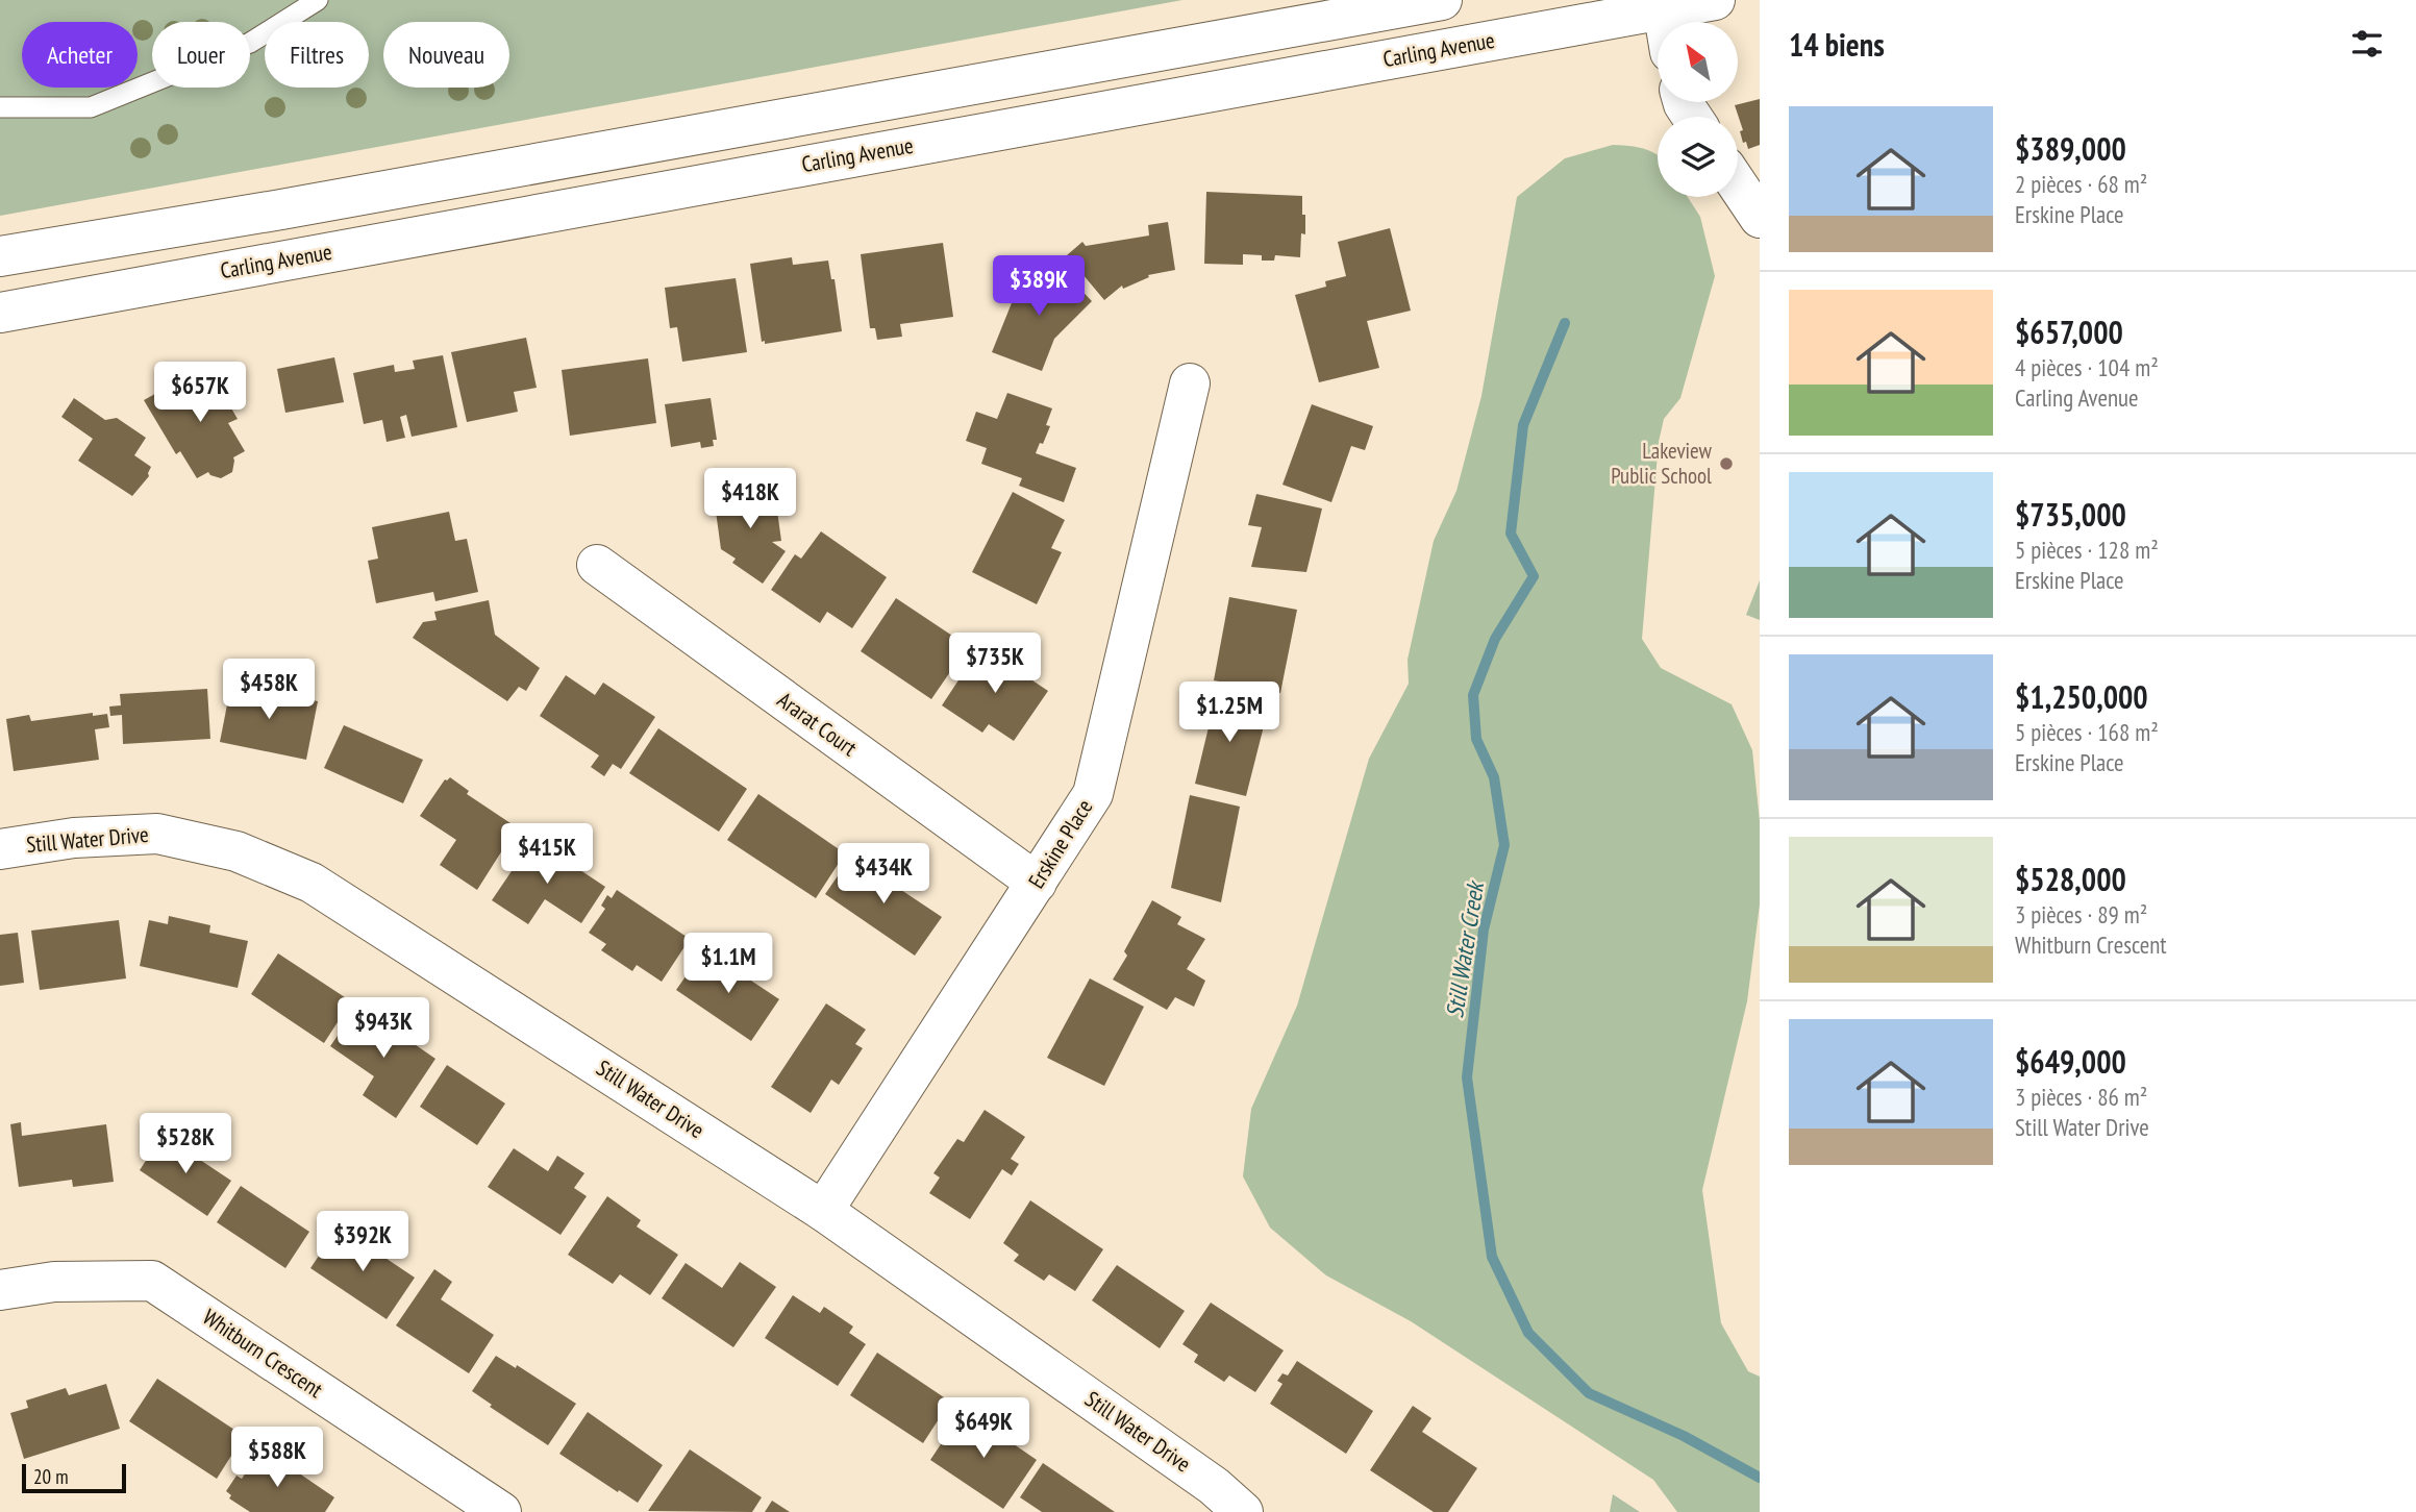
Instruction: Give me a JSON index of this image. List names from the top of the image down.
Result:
{
  "streets": {
    "street": [
      "Carling Avenue",
      "Ararat Court",
      "Still Water Drive",
      "Erskine Place",
      "Whitburn Crescent"
    ]
  },
  "crossings": [
    ["Ararat Court", "Erskine Place"],
    ["Still Water Drive", "Erskine Place"]
  ],
  "water": ["Still Water Creek"],
  "places": ["Lakeview Public School"],
  "scale_bar": "20 m",
  "north": "top left",
  "page": {
    "heading": "14 biens",
    "chip": [
      "Acheter",
      "Louer",
      "Filtres",
      "Nouveau"
    ],
    "list": [
      {
        "name": "$389,000",
        "note": "2 pièces · 68 m² · Erskine Place"
      },
      {
        "name": "$657,000",
        "note": "4 pièces · 104 m² · Carling Avenue"
      },
      {
        "name": "$735,000",
        "note": "5 pièces · 128 m² · Erskine Place"
      },
      {
        "name": "$1,250,000",
        "note": "5 pièces · 168 m² · Erskine Place"
      },
      {
        "name": "$528,000",
        "note": "3 pièces · 89 m² · Whitburn Crescent"
      },
      {
        "name": "$649,000",
        "note": "3 pièces · 86 m² · Still Water Drive"
      }
    ],
    "price": [
      "$389K",
      "$657K",
      "$418K",
      "$735K",
      "$458K",
      "$1.25M",
      "$415K",
      "$434K",
      "$1.1M",
      "$943K",
      "$528K",
      "$392K",
      "$649K",
      "$588K"
    ],
    "scale": "20 m"
  }
}
